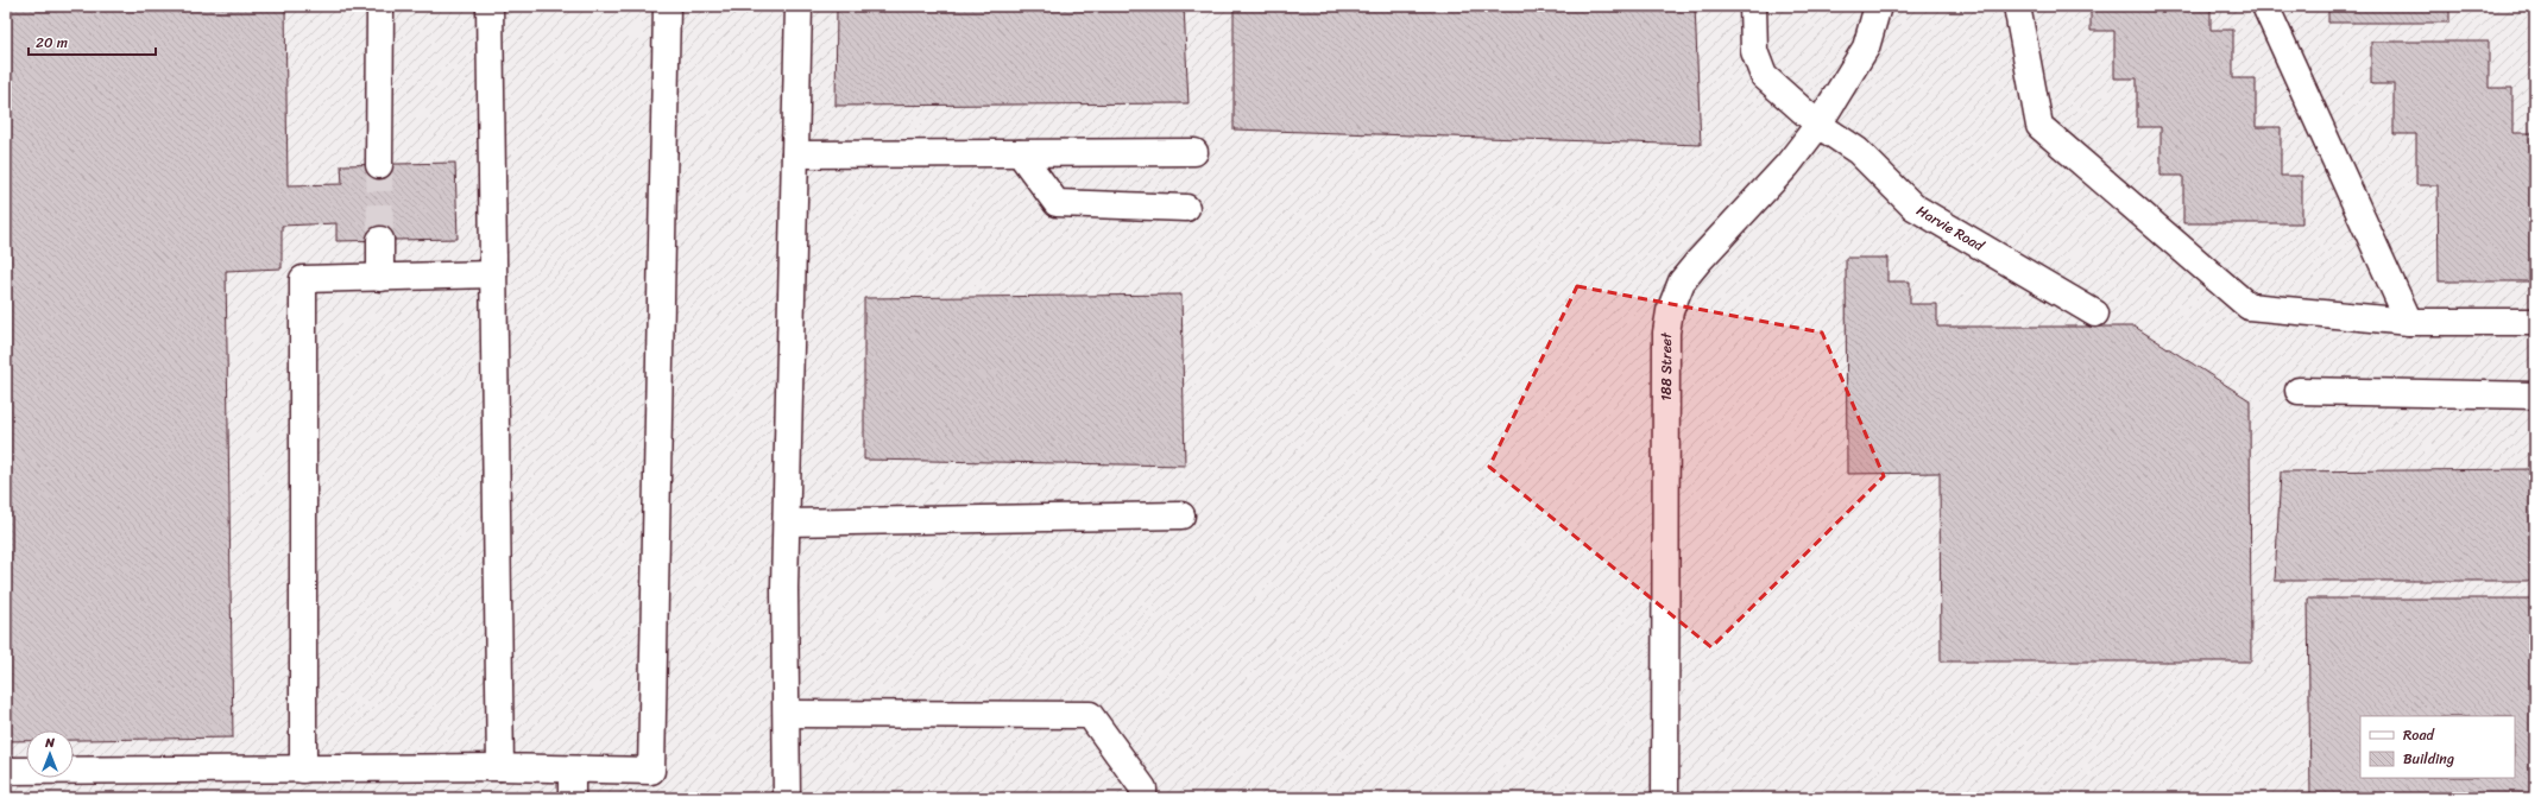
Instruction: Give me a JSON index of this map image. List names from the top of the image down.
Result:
{
  "streets": {
    "street": ["Harvie Road", "188 Street"]
  },
  "crossings": [
    ["Harvie Road", "188 Street"]
  ],
  "legend": ["Road", "Building"],
  "scale_bar": "20 m",
  "north": "top"
}
